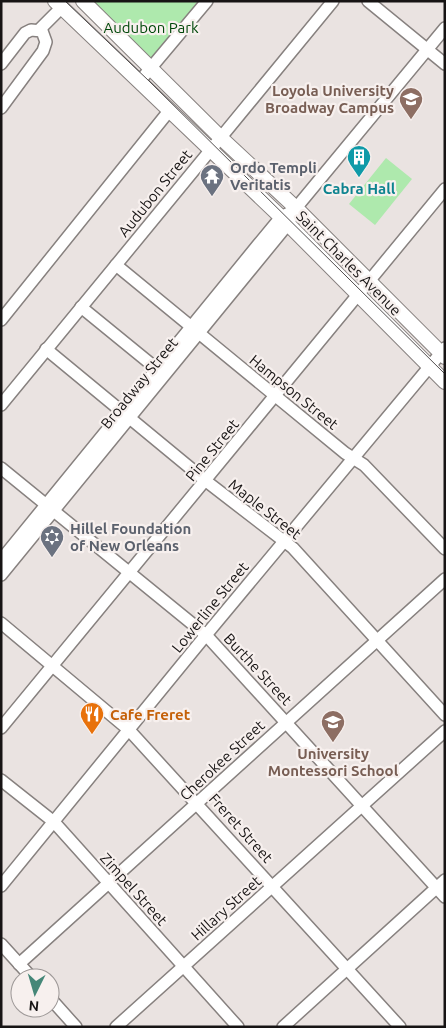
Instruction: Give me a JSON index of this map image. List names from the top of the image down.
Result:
{
  "streets": {
    "main road": ["Saint Charles Avenue"],
    "street": [
      "Audubon Street",
      "Broadway Street",
      "Hampson Street",
      "Pine Street",
      "Maple Street",
      "Lowerline Street",
      "Burthe Street",
      "Cherokee Street",
      "Freret Street",
      "Zimpel Street",
      "Hillary Street"
    ]
  },
  "crossings": [
    ["Audubon Street", "Saint Charles Avenue"],
    ["Audubon Street", "Hampson Street"],
    ["Audubon Street", "Maple Street"],
    ["Saint Charles Avenue", "Broadway Street"],
    ["Saint Charles Avenue", "Pine Street"],
    ["Saint Charles Avenue", "Lowerline Street"],
    ["Broadway Street", "Hampson Street"],
    ["Broadway Street", "Maple Street"],
    ["Broadway Street", "Burthe Street"],
    ["Hampson Street", "Pine Street"],
    ["Hampson Street", "Lowerline Street"],
    ["Pine Street", "Maple Street"],
    ["Pine Street", "Burthe Street"],
    ["Pine Street", "Freret Street"],
    ["Maple Street", "Lowerline Street"],
    ["Maple Street", "Cherokee Street"],
    ["Lowerline Street", "Burthe Street"],
    ["Lowerline Street", "Freret Street"],
    ["Lowerline Street", "Zimpel Street"],
    ["Burthe Street", "Cherokee Street"],
    ["Burthe Street", "Hillary Street"],
    ["Cherokee Street", "Freret Street"],
    ["Cherokee Street", "Zimpel Street"],
    ["Freret Street", "Hillary Street"],
    ["Zimpel Street", "Hillary Street"]
  ],
  "parks": ["Audubon Park"],
  "places": {
    "school or university": ["Loyola University Broadway Campus", "University Montessori School"],
    "building": ["Cabra Hall"],
    "temple": ["Ordo Templi Veritatis"],
    "synagogue": ["Hillel Foundation of New Orleans"],
    "restaurant": ["Cafe Freret"]
  },
  "north": "bottom"
}
